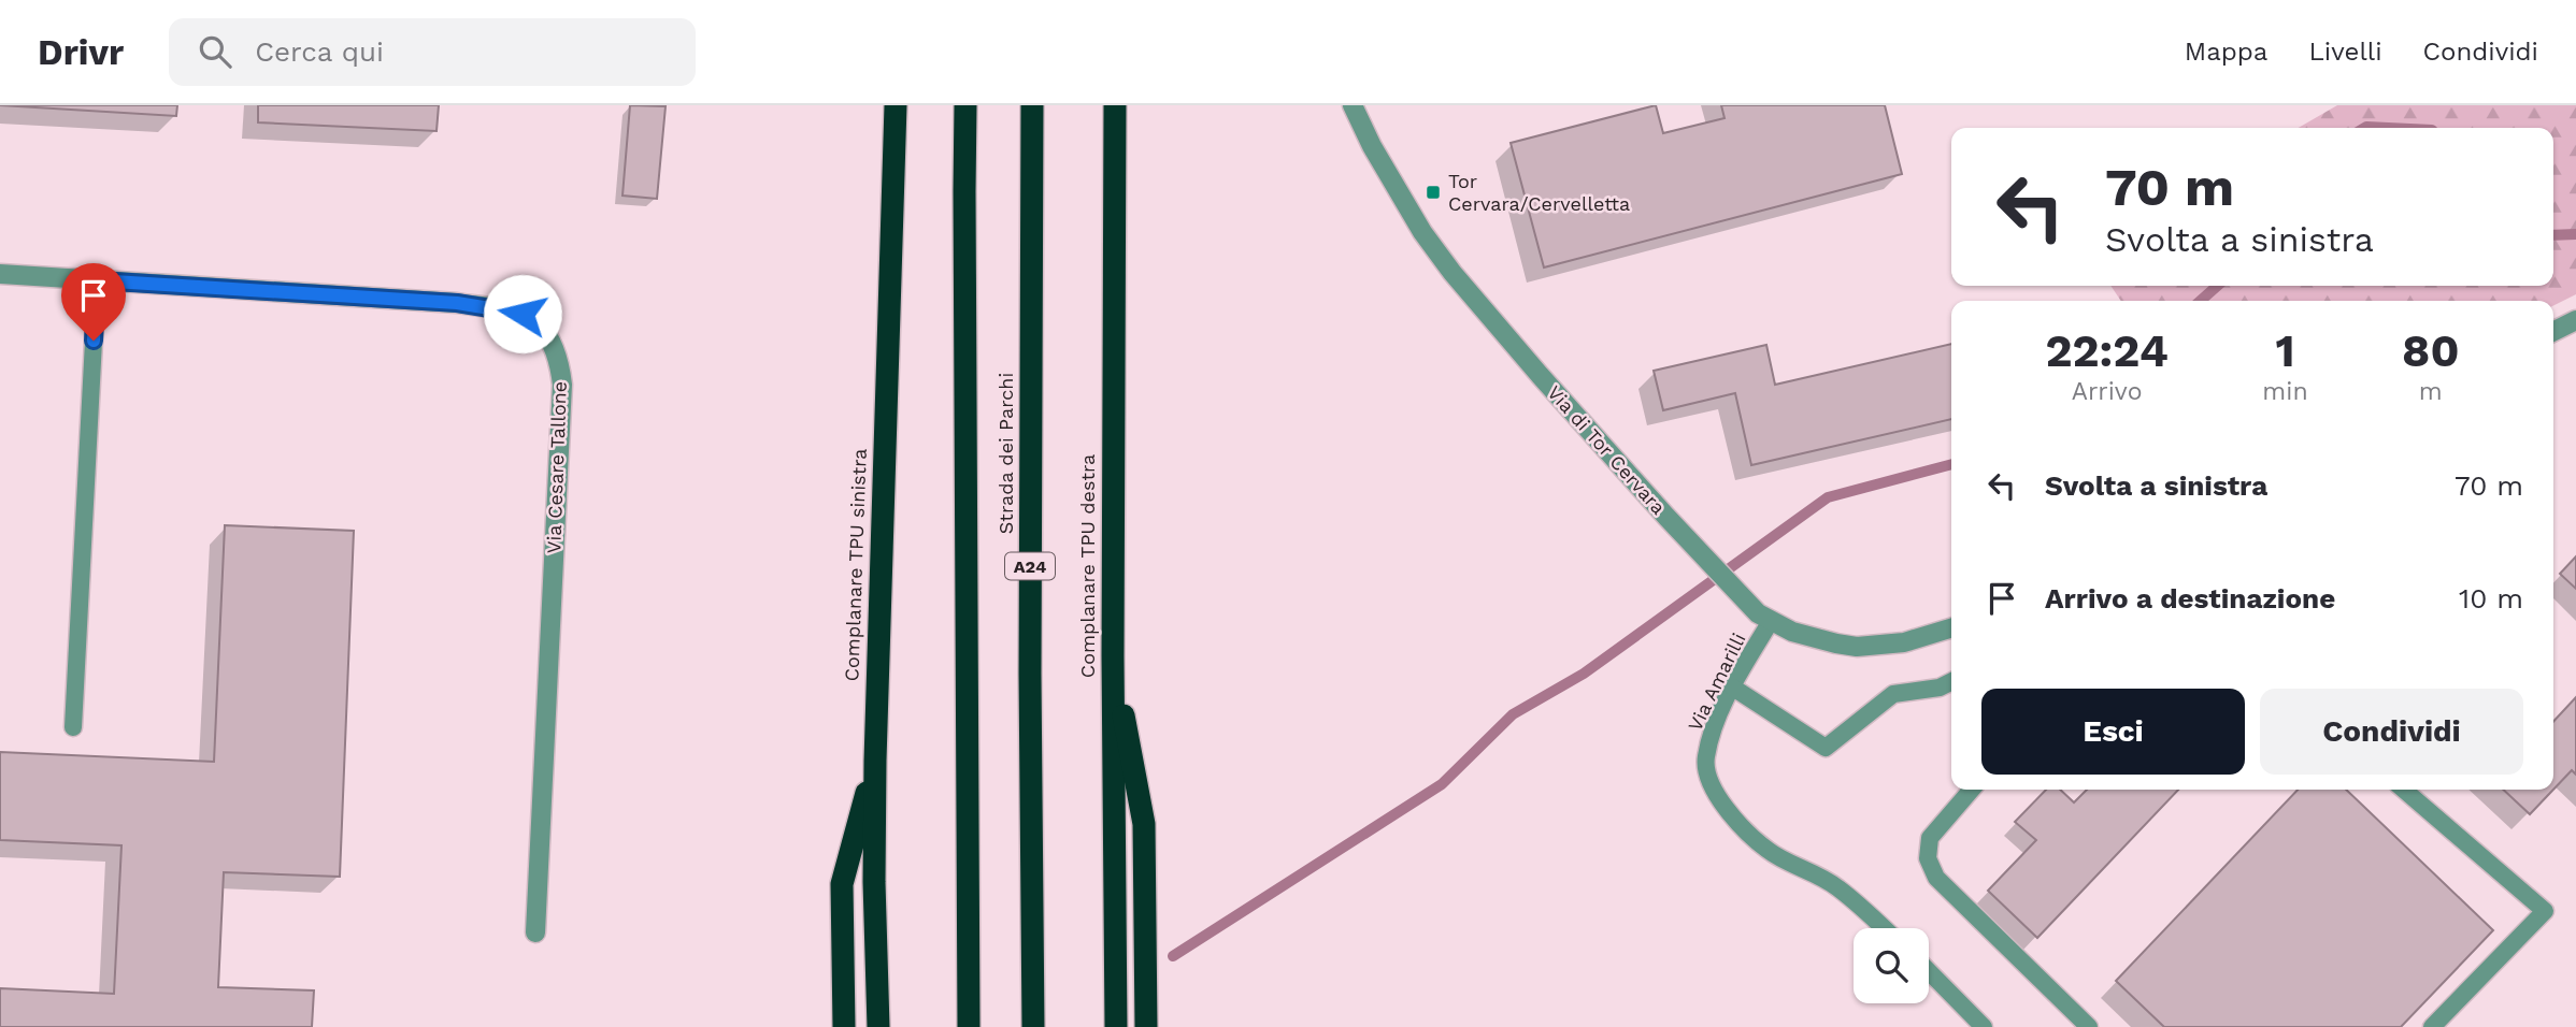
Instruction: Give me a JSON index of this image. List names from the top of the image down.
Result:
{
  "streets": {
    "highway": [
      "Strada dei Parchi",
      "Complanare TPU sinistra",
      "A24",
      "Complanare TPU destra"
    ],
    "street": ["Via di Tor Cervara", "Via Cesare Tallone"],
    "lane": ["Via Amarilli"]
  },
  "crossings": [
    ["Via di Tor Cervara", "Via Amarilli"]
  ],
  "places": {
    "transit": ["Tor Cervara/Cervelletta"]
  },
  "page": {
    "header": "Drivr",
    "search": "Cerca qui",
    "nav": ["Mappa", "Livelli", "Condividi"],
    "turn": ["70 m", "Svolta a sinistra"],
    "eta": [
      "22:24",
      "Arrivo",
      "1",
      "min",
      "80",
      "m"
    ],
    "list": [
      {
        "name": "Svolta a sinistra",
        "value": "70 m"
      },
      {
        "name": "Arrivo a destinazione",
        "value": "10 m"
      }
    ],
    "buttons": ["Esci", "Condividi"]
  }
}
